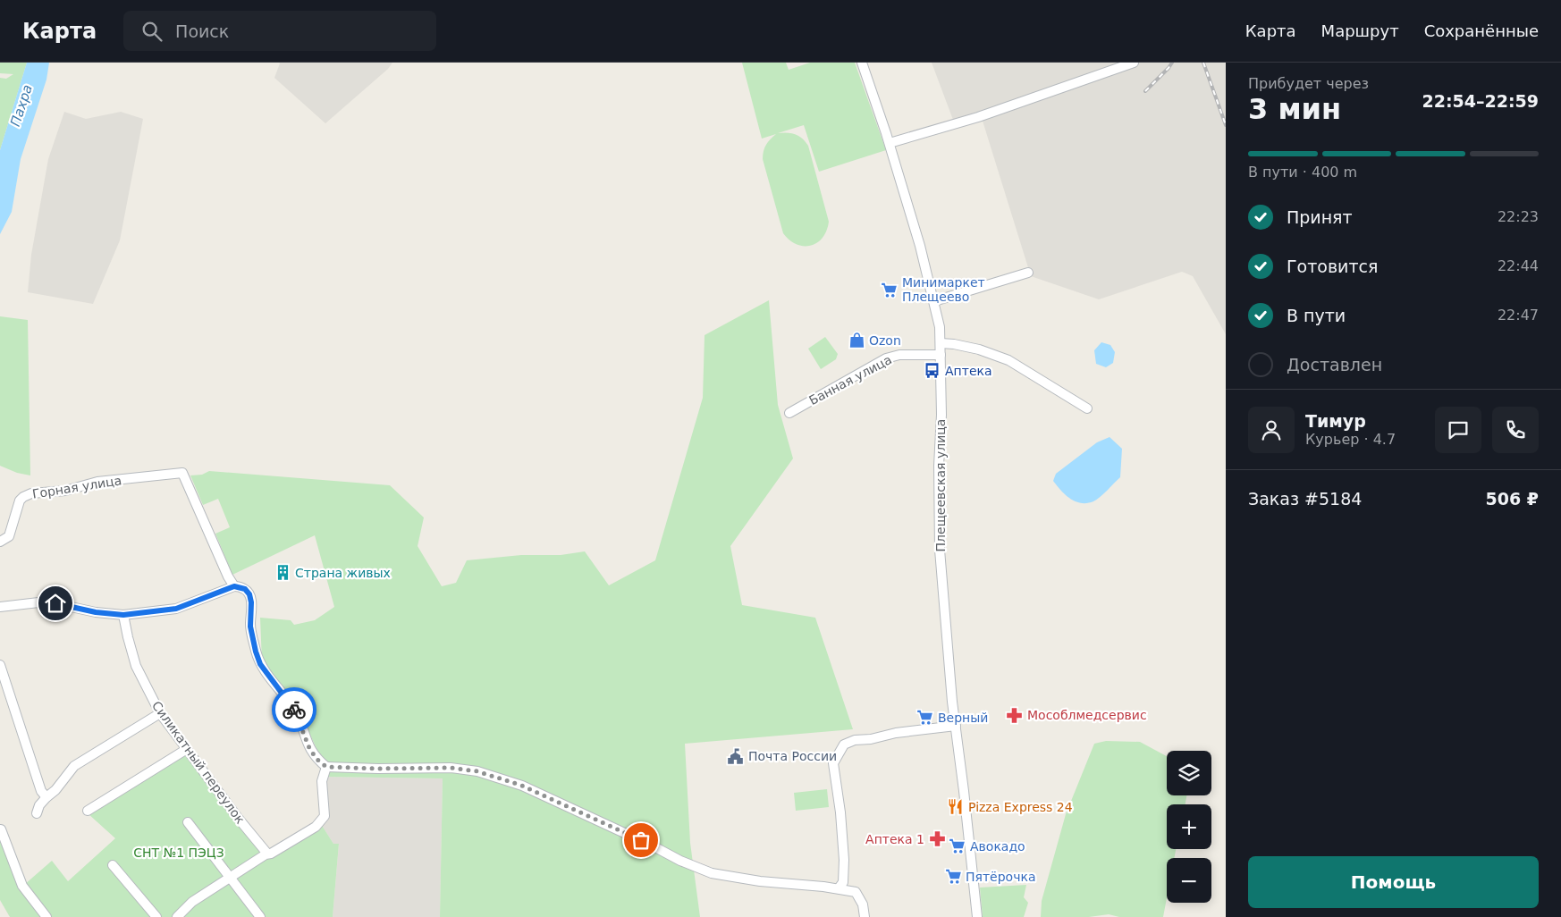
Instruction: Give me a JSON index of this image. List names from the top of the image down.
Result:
{
  "streets": {
    "street": [
      "Банная улица",
      "Плещеевская улица",
      "Горная улица",
      "Силикатный переулок"
    ]
  },
  "crossings": [
    ["Банная улица", "Плещеевская улица"]
  ],
  "water": ["Пахра"],
  "parks": ["СНТ №1 ПЭЦЗ"],
  "places": {
    "supermarket": [
      "Минимаркет Плещеево",
      "Верный",
      "Авокадо",
      "Пятёрочка"
    ],
    "shop": ["Ozon"],
    "bus stop": ["Аптека"],
    "building": ["Страна живых"],
    "pharmacy": ["Мособлмедсервис", "Аптека 1"],
    "public building": ["Почта России"],
    "restaurant": ["Pizza Express 24"]
  },
  "page": {
    "header": "Карта",
    "search": "Поиск",
    "nav": ["Карта", "Маршрут", "Сохранённые"],
    "heading": ["3 мин", "Прибудет через", "22:54–22:59"],
    "panel": [
      "Тимур",
      "Курьер · 4.7",
      "Заказ #5184",
      "506 ₽"
    ],
    "bar": "В пути · 400 m",
    "list": [
      ["Принят", "22:23"],
      ["Готовится", "22:44"],
      ["В пути", "22:47"],
      "Доставлен"
    ],
    "map_buttons": ["+", "−"],
    "buttons": "Помощь"
  }
}
